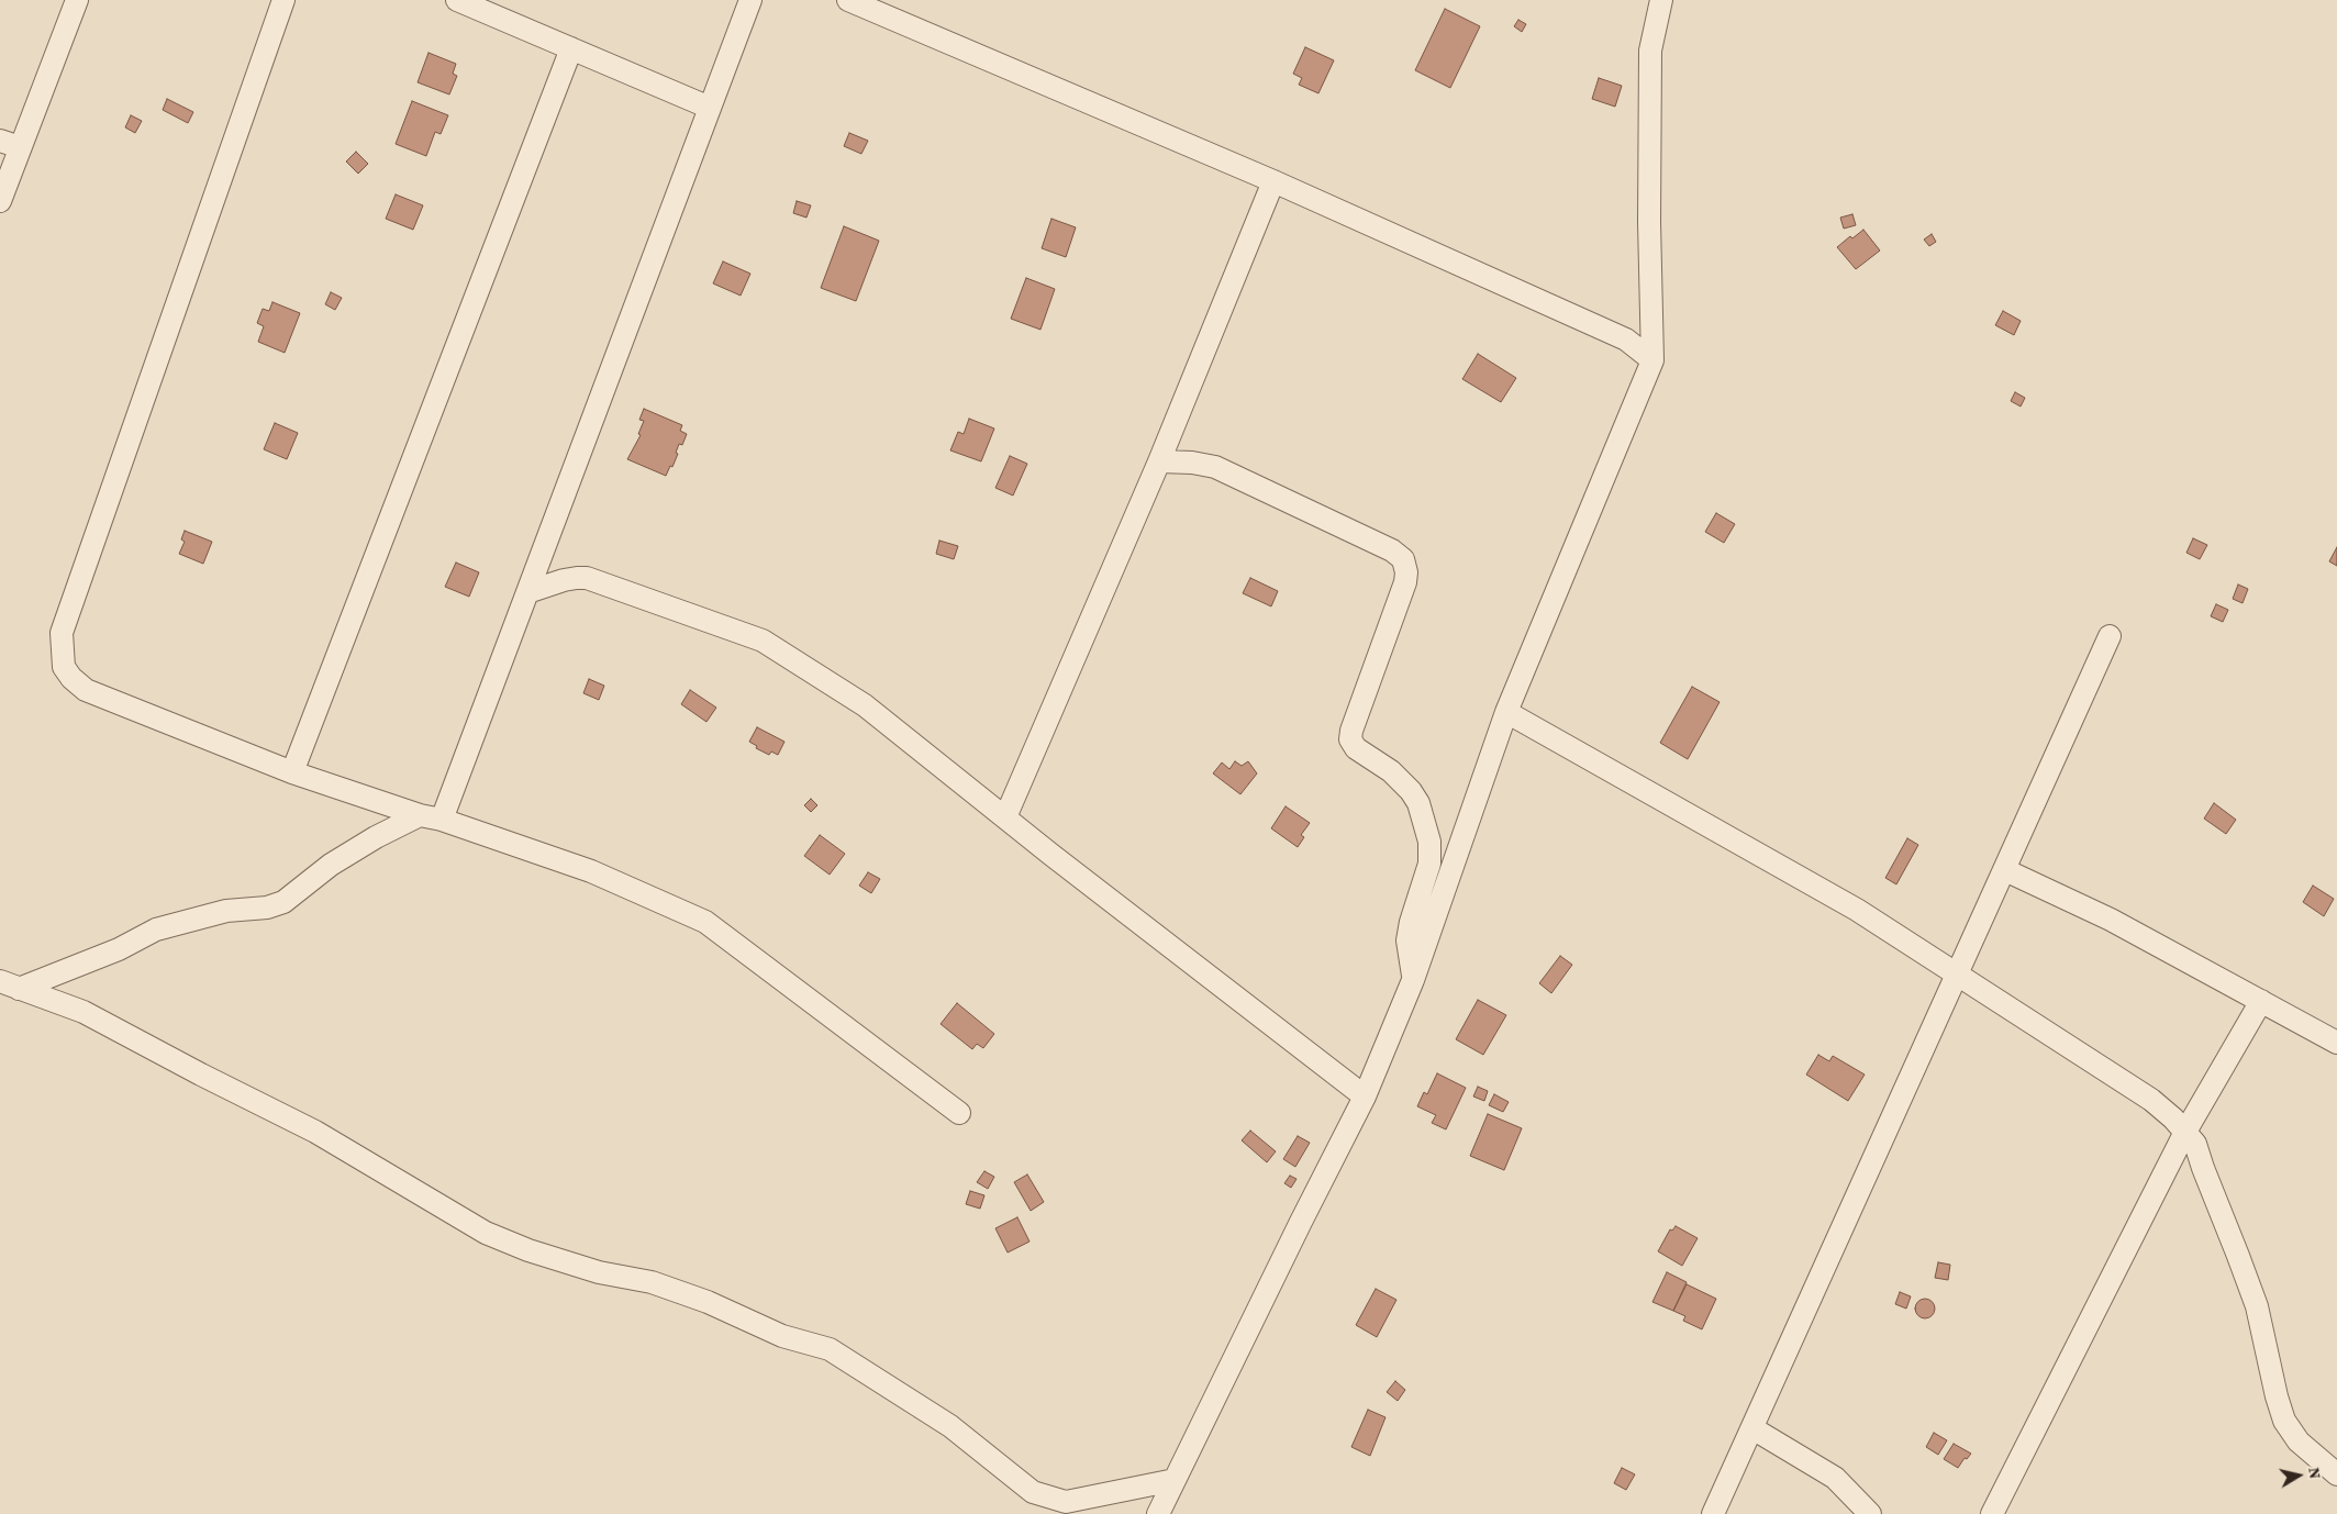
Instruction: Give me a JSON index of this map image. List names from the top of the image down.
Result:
{
  "north": "right"
}
